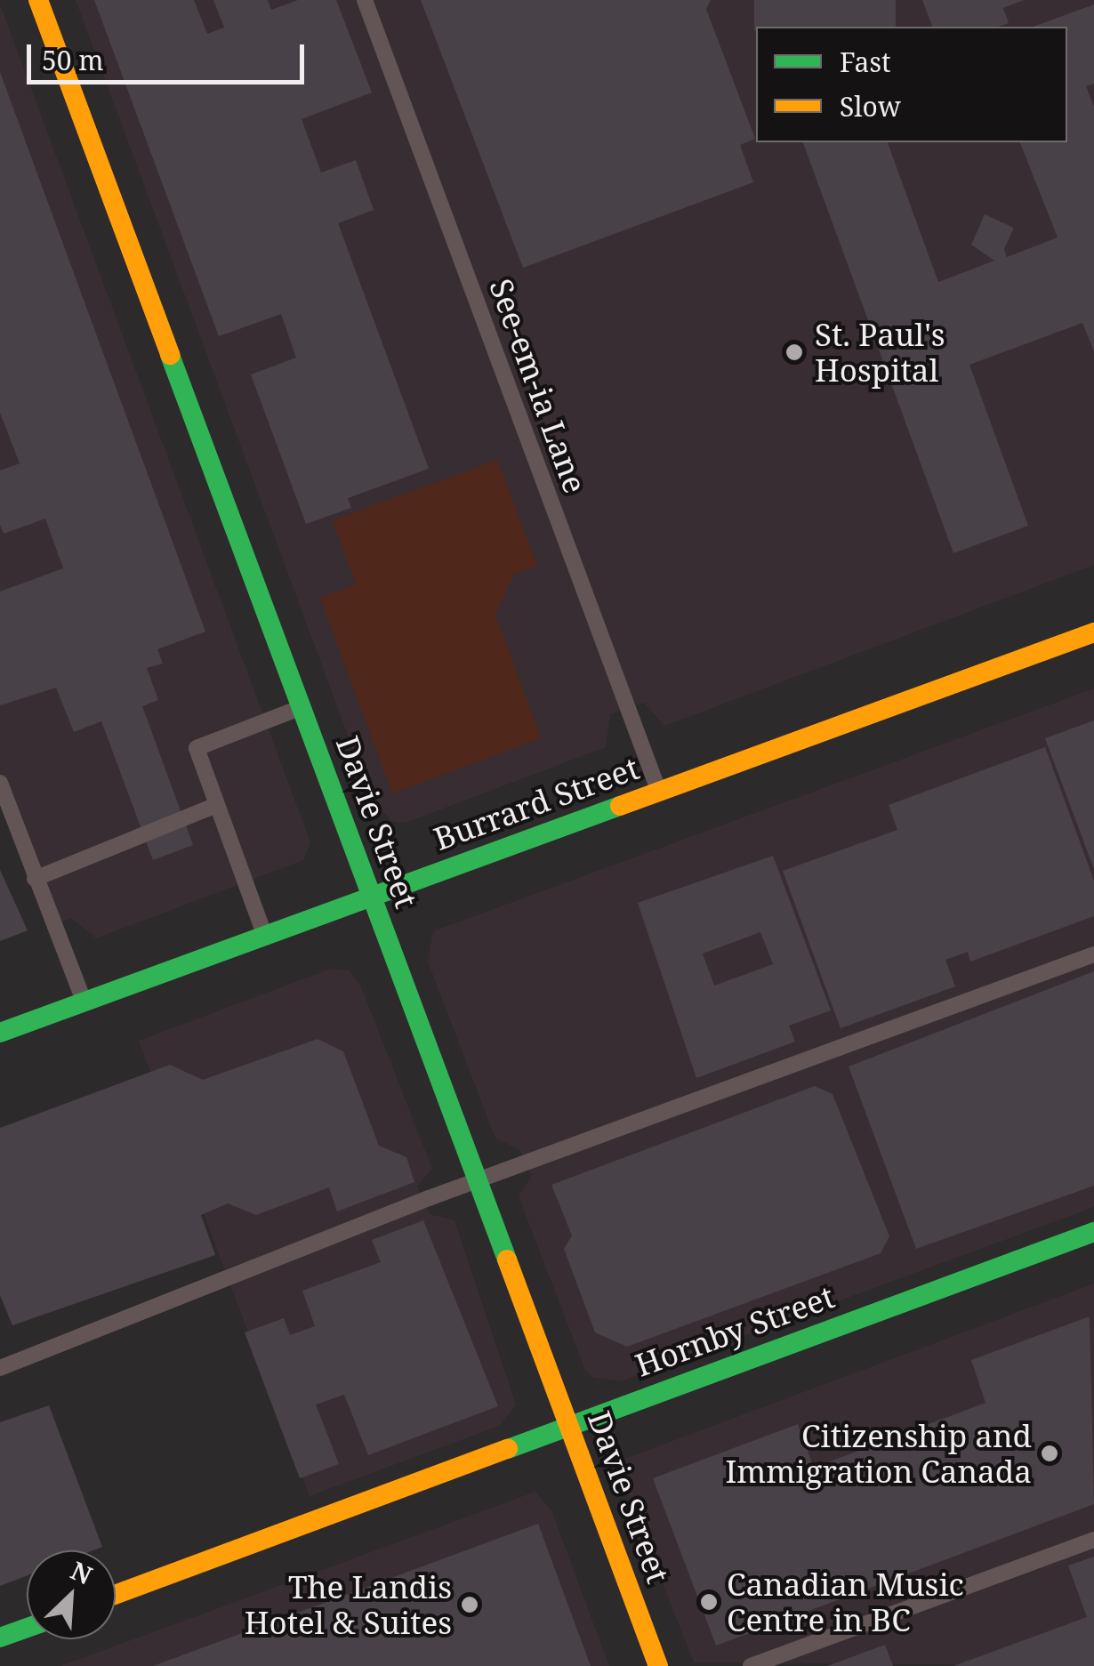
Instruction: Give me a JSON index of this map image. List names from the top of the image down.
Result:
{
  "streets": {
    "main road": ["Burrard Street", "Davie Street", "Hornby Street"],
    "lane": ["See-em-ia Lane"]
  },
  "crossings": [
    ["See-em-ia Lane", "Burrard Street"],
    ["Burrard Street", "Davie Street"],
    ["Davie Street", "Hornby Street"]
  ],
  "places": [
    "St. Paul's Hospital",
    "Citizenship and Immigration Canada",
    "Canadian Music Centre in BC",
    "The Landis Hotel & Suites"
  ],
  "legend": ["Fast", "Slow"],
  "scale_bar": "50 m",
  "north": "top right"
}
